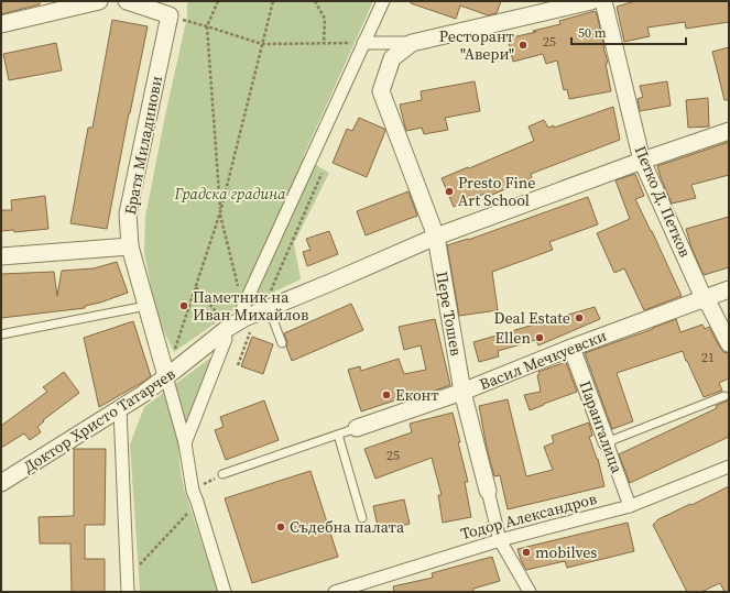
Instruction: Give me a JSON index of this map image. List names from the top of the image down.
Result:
{
  "streets": {
    "street": [
      "Братя Миладинови",
      "Петко Д. Петков",
      "Пере Тошев",
      "Васил Мечкуевски",
      "Доктор Христо Татарчев",
      "Парангалица",
      "Тодор Александров"
    ]
  },
  "crossings": [
    ["Братя Миладинови", "Доктор Христо Татарчев"],
    ["Петко Д. Петков", "Васил Мечкуевски"],
    ["Петко Д. Петков", "Доктор Христо Татарчев"],
    ["Пере Тошев", "Васил Мечкуевски"],
    ["Пере Тошев", "Доктор Христо Татарчев"],
    ["Пере Тошев", "Тодор Александров"],
    ["Васил Мечкуевски", "Парангалица"],
    ["Парангалица", "Тодор Александров"]
  ],
  "parks": ["Градска градина"],
  "places": [
    "Ресторант \"Авери\"",
    "Presto Fine Art School",
    "Паметник на Иван Михайлов",
    "Deal Estate",
    "Ellen",
    "Еконт",
    "Съдебна палата",
    "mobilves"
  ],
  "house_numbers": ["25", "21", "25"],
  "scale_bar": "50 m"
}
